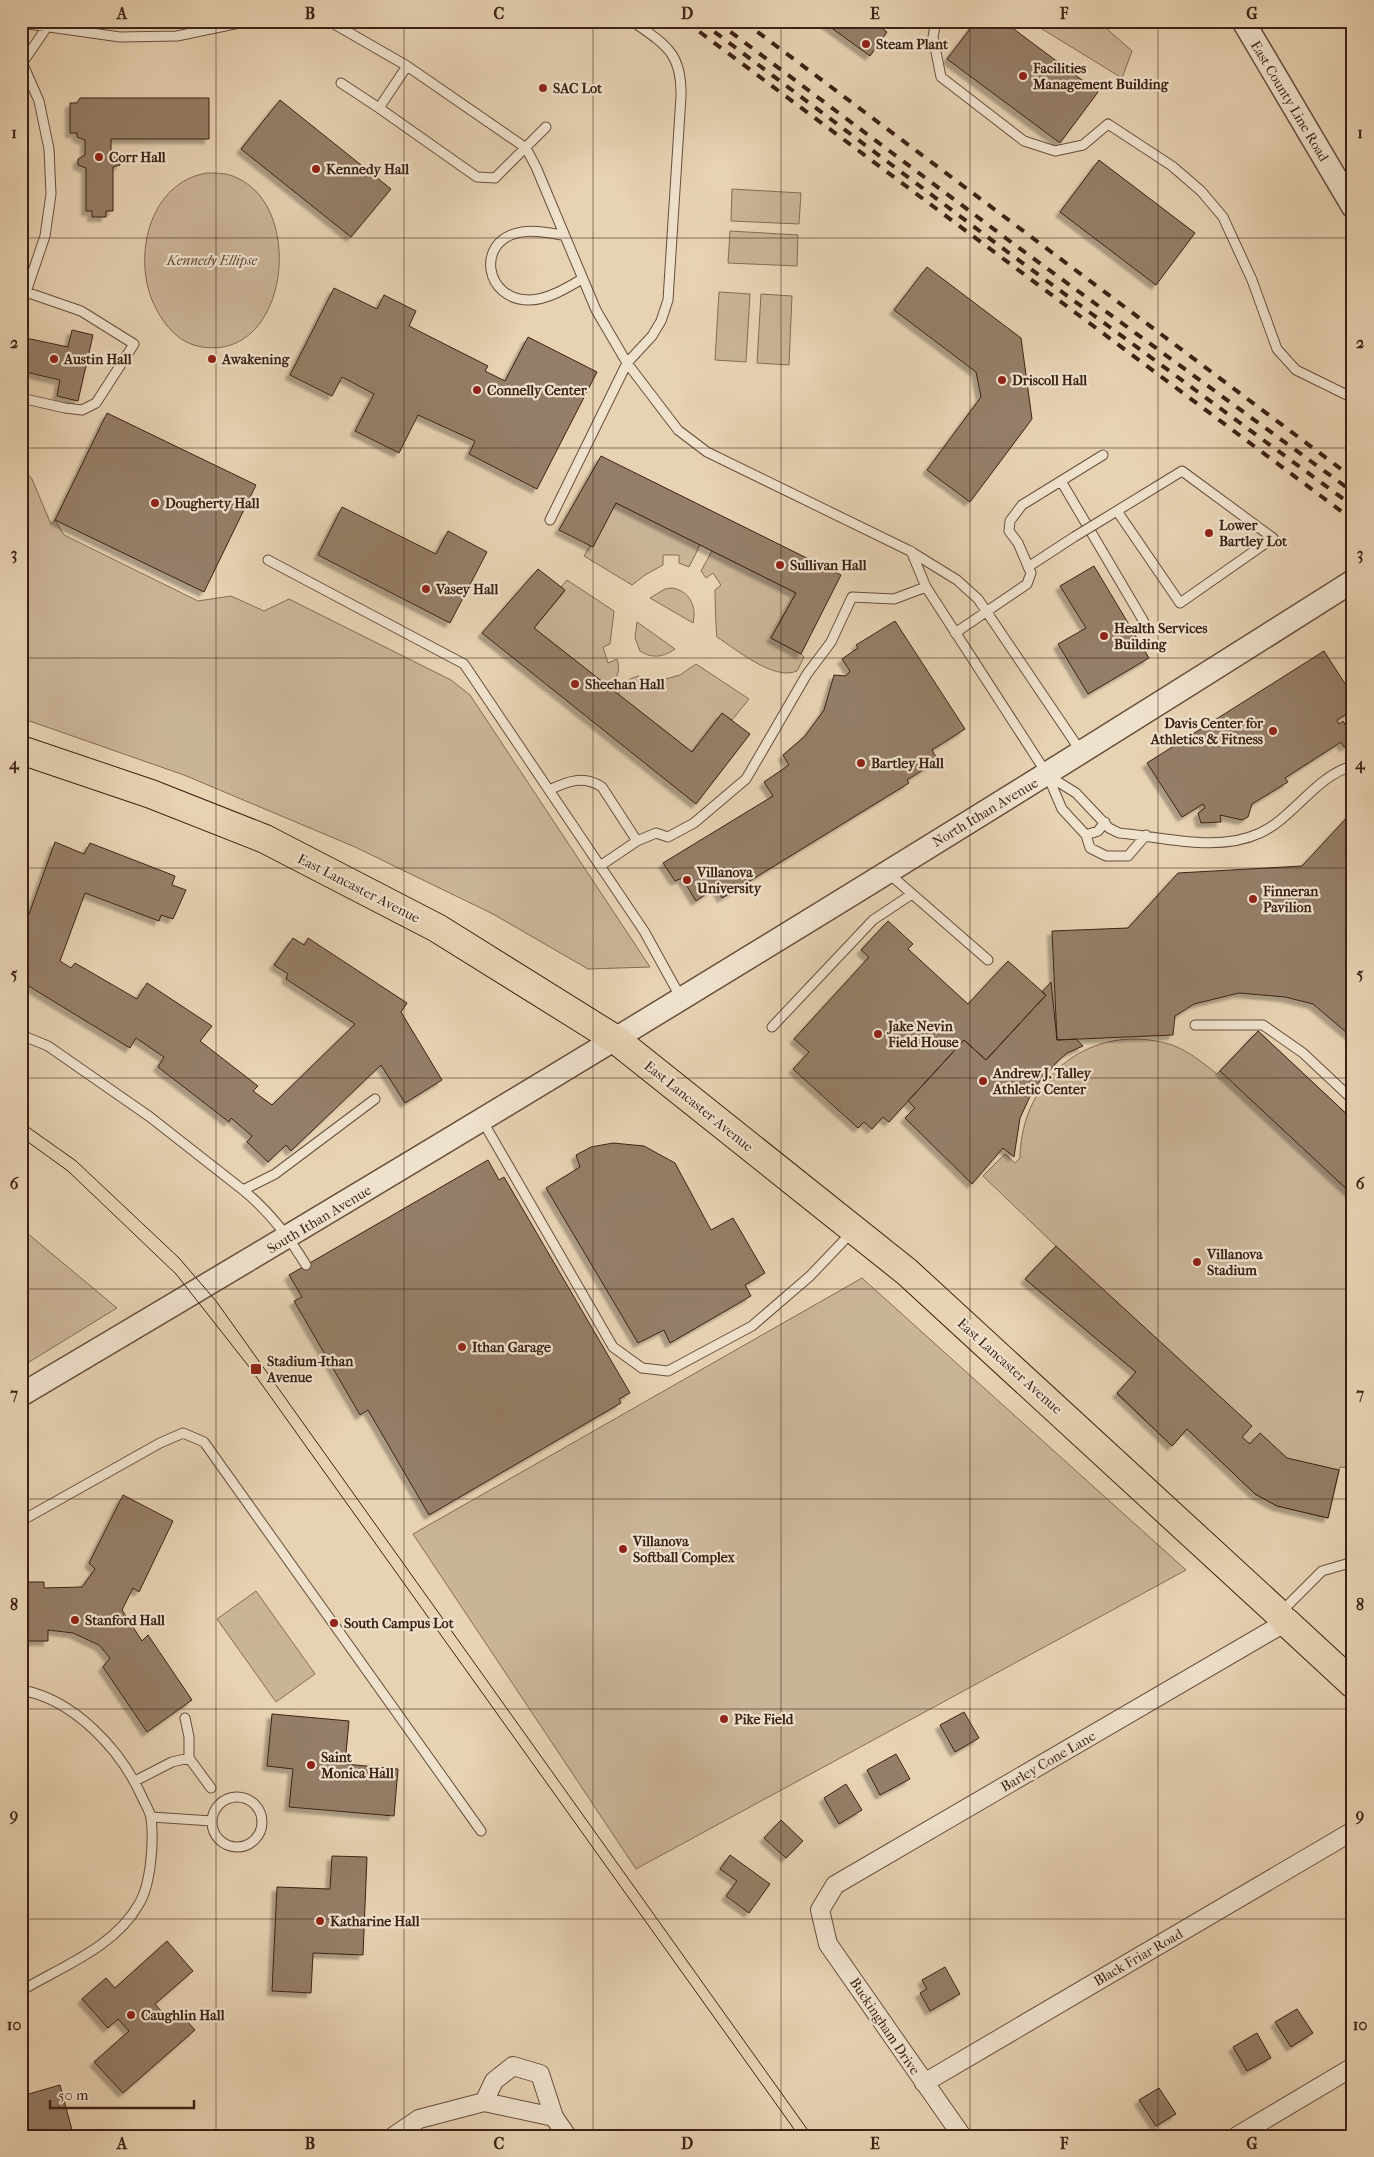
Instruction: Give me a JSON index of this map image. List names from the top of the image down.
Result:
{
  "streets": {
    "highway": ["East Lancaster Avenue"],
    "street": [
      "East County Line Road",
      "North Ithan Avenue",
      "South Ithan Avenue",
      "Barley Cone Lane",
      "Black Friar Road",
      "Buckingham Drive"
    ]
  },
  "crossings": [
    ["North Ithan Avenue", "East Lancaster Avenue"],
    ["North Ithan Avenue", "South Ithan Avenue"],
    ["East Lancaster Avenue", "South Ithan Avenue"],
    ["East Lancaster Avenue", "Barley Cone Lane"],
    ["Barley Cone Lane", "Buckingham Drive"],
    ["Black Friar Road", "Buckingham Drive"]
  ],
  "parks": ["Kennedy Ellipse"],
  "places": {
    "other": [
      "Steam Plant",
      "Facilities Management Building",
      "SAC Lot",
      "Corr Hall",
      "Kennedy Hall",
      "Austin Hall",
      "Awakening",
      "Driscoll Hall",
      "Connelly Center",
      "Dougherty Hall",
      "Lower Bartley Lot",
      "Sullivan Hall",
      "Vasey Hall",
      "Health Services Building",
      "Sheehan Hall",
      "Davis Center for Athletics & Fitness",
      "Bartley Hall",
      "Villanova University",
      "Finneran Pavilion",
      "Jake Nevin Field House",
      "Andrew J. Talley Athletic Center",
      "Villanova Stadium",
      "Ithan Garage",
      "Villanova Softball Complex",
      "Stanford Hall",
      "South Campus Lot",
      "Pike Field",
      "Saint Monica Hall",
      "Katharine Hall",
      "Caughlin Hall"
    ],
    "transit": ["Stadium-Ithan Avenue"]
  },
  "scale_bar": "50 m",
  "grid": {
    "columns": [
      "A",
      "B",
      "C",
      "D",
      "E",
      "F",
      "G"
    ],
    "rows": [
      "1",
      "2",
      "3",
      "4",
      "5",
      "6",
      "7",
      "8",
      "9",
      "10"
    ]
  }
}
